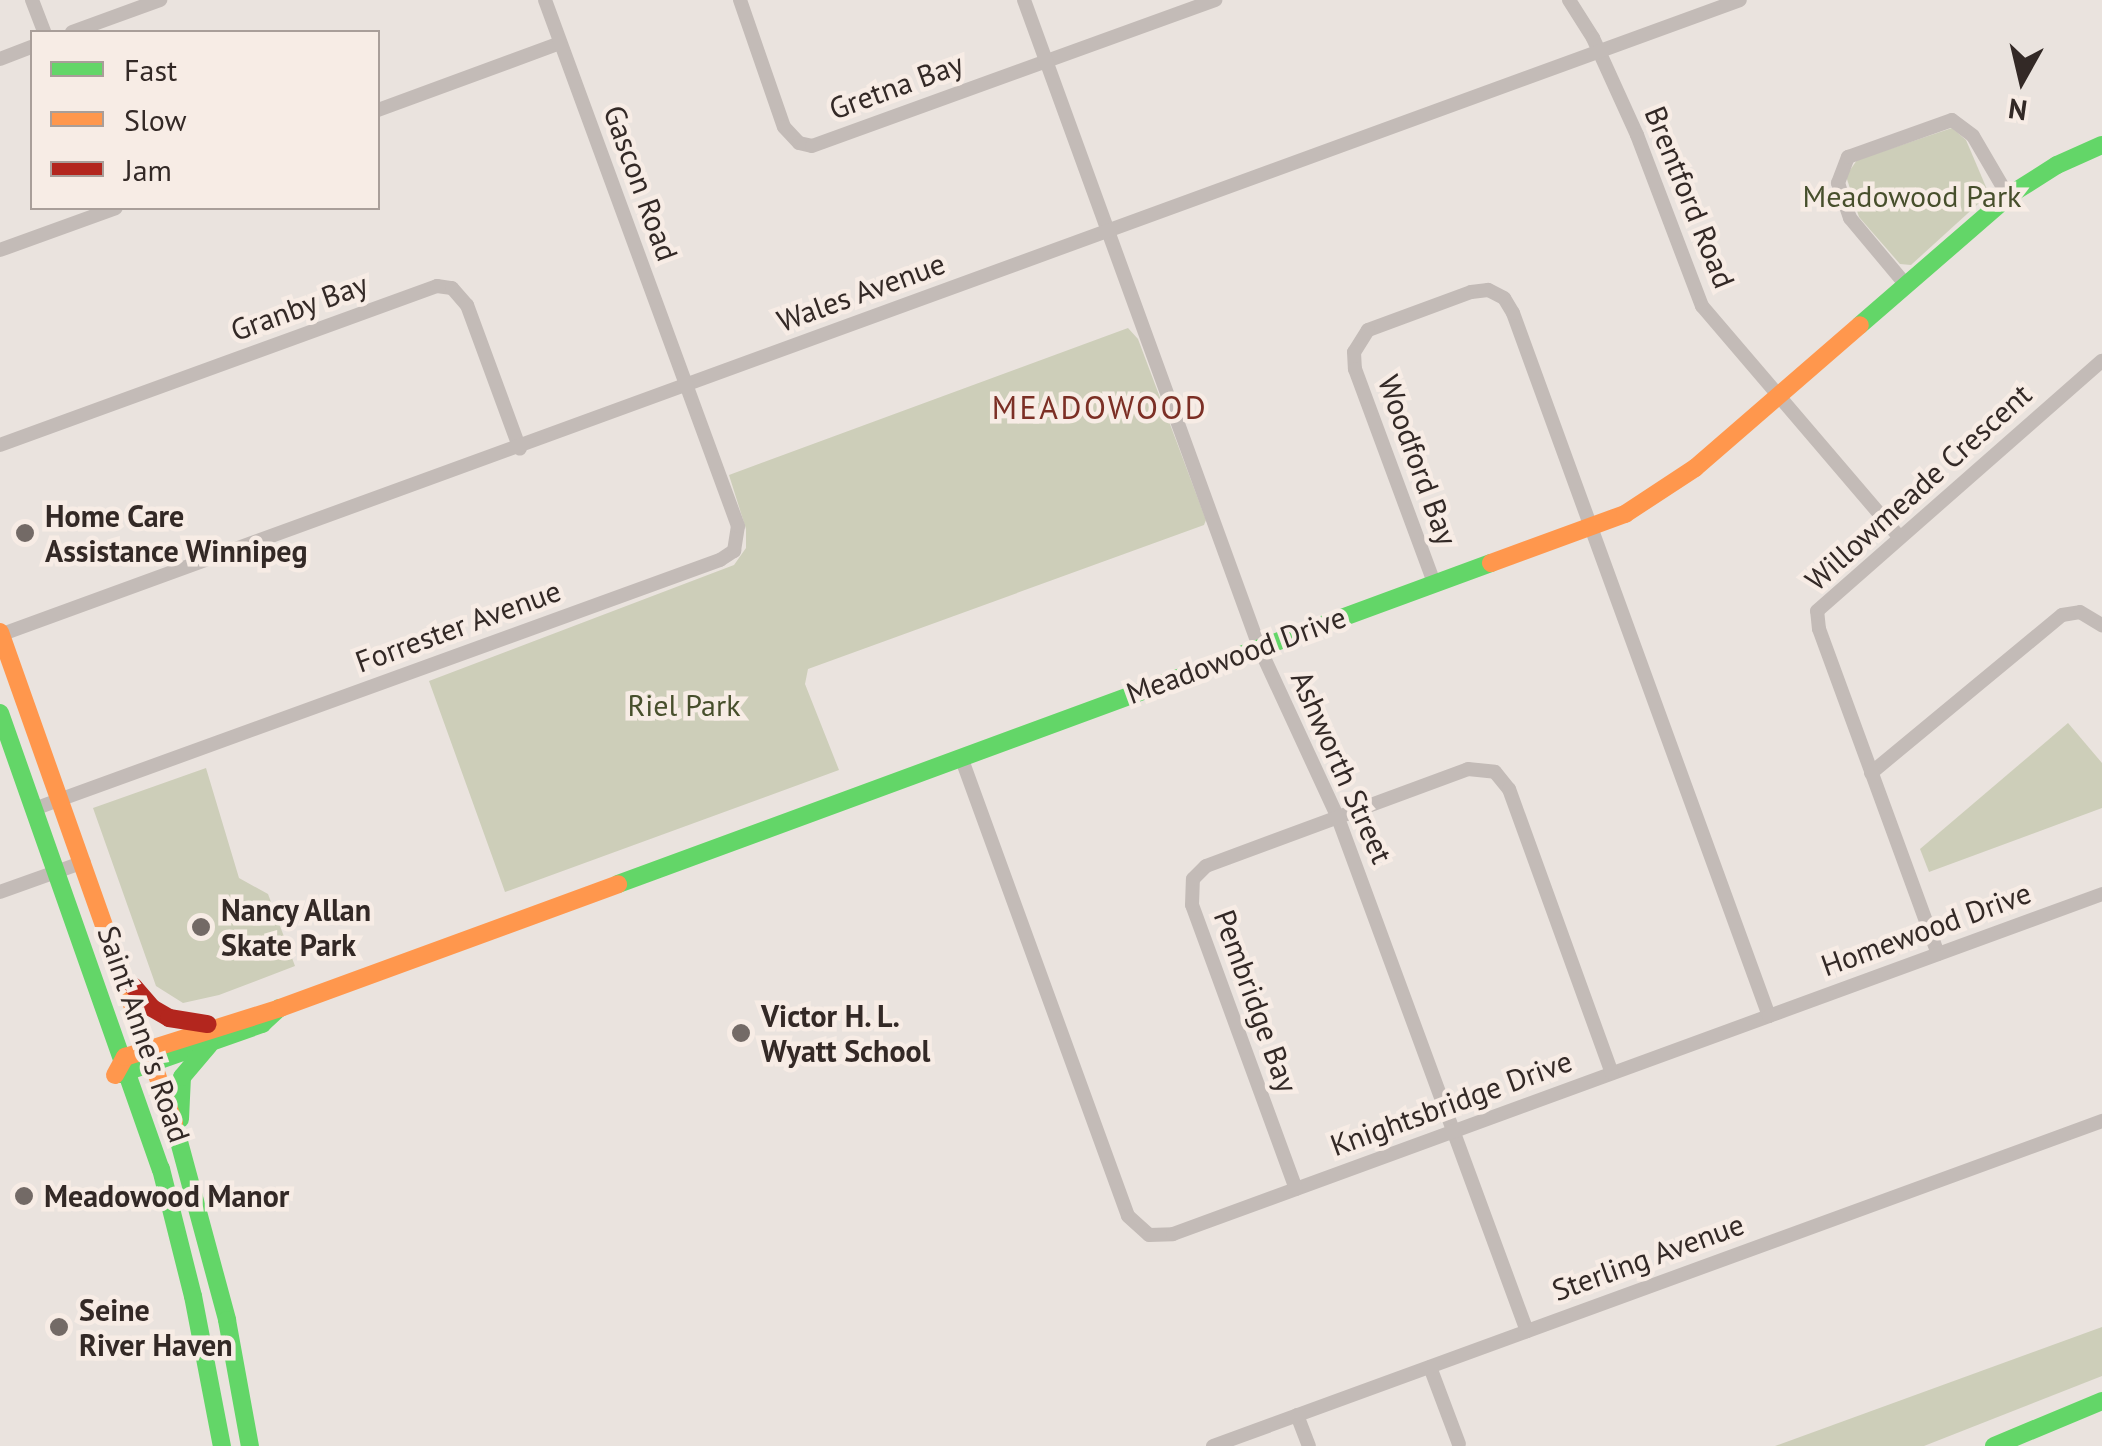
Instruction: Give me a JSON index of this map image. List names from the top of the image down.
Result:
{
  "streets": {
    "street": [
      "Gretna Bay",
      "Gascon Road",
      "Brentford Road",
      "Wales Avenue",
      "Granby Bay",
      "Woodford Bay",
      "Willowmeade Crescent",
      "Forrester Avenue",
      "Meadowood Drive",
      "Ashworth Street",
      "Homewood Drive",
      "Pembridge Bay",
      "Saint Anne's Road",
      "Knightsbridge Drive",
      "Sterling Avenue"
    ]
  },
  "crossings": [
    ["Gretna Bay", "Ashworth Street"],
    ["Gascon Road", "Wales Avenue"],
    ["Gascon Road", "Forrester Avenue"],
    ["Brentford Road", "Wales Avenue"],
    ["Brentford Road", "Willowmeade Crescent"],
    ["Brentford Road", "Meadowood Drive"],
    ["Wales Avenue", "Granby Bay"],
    ["Wales Avenue", "Forrester Avenue"],
    ["Wales Avenue", "Ashworth Street"],
    ["Wales Avenue", "Saint Anne's Road"],
    ["Woodford Bay", "Meadowood Drive"],
    ["Willowmeade Crescent", "Homewood Drive"],
    ["Forrester Avenue", "Saint Anne's Road"],
    ["Meadowood Drive", "Ashworth Street"],
    ["Meadowood Drive", "Saint Anne's Road"],
    ["Meadowood Drive", "Knightsbridge Drive"],
    ["Ashworth Street", "Pembridge Bay"],
    ["Ashworth Street", "Knightsbridge Drive"],
    ["Ashworth Street", "Sterling Avenue"],
    ["Homewood Drive", "Knightsbridge Drive"],
    ["Pembridge Bay", "Knightsbridge Drive"]
  ],
  "districts": ["MEADOWOOD"],
  "parks": ["Meadowood Park", "Riel Park"],
  "places": [
    "Home Care Assistance Winnipeg",
    "Nancy Allan Skate Park",
    "Victor H. L. Wyatt School",
    "Meadowood Manor",
    "Seine River Haven"
  ],
  "legend": ["Fast", "Slow", "Jam"],
  "north": "bottom"
}
